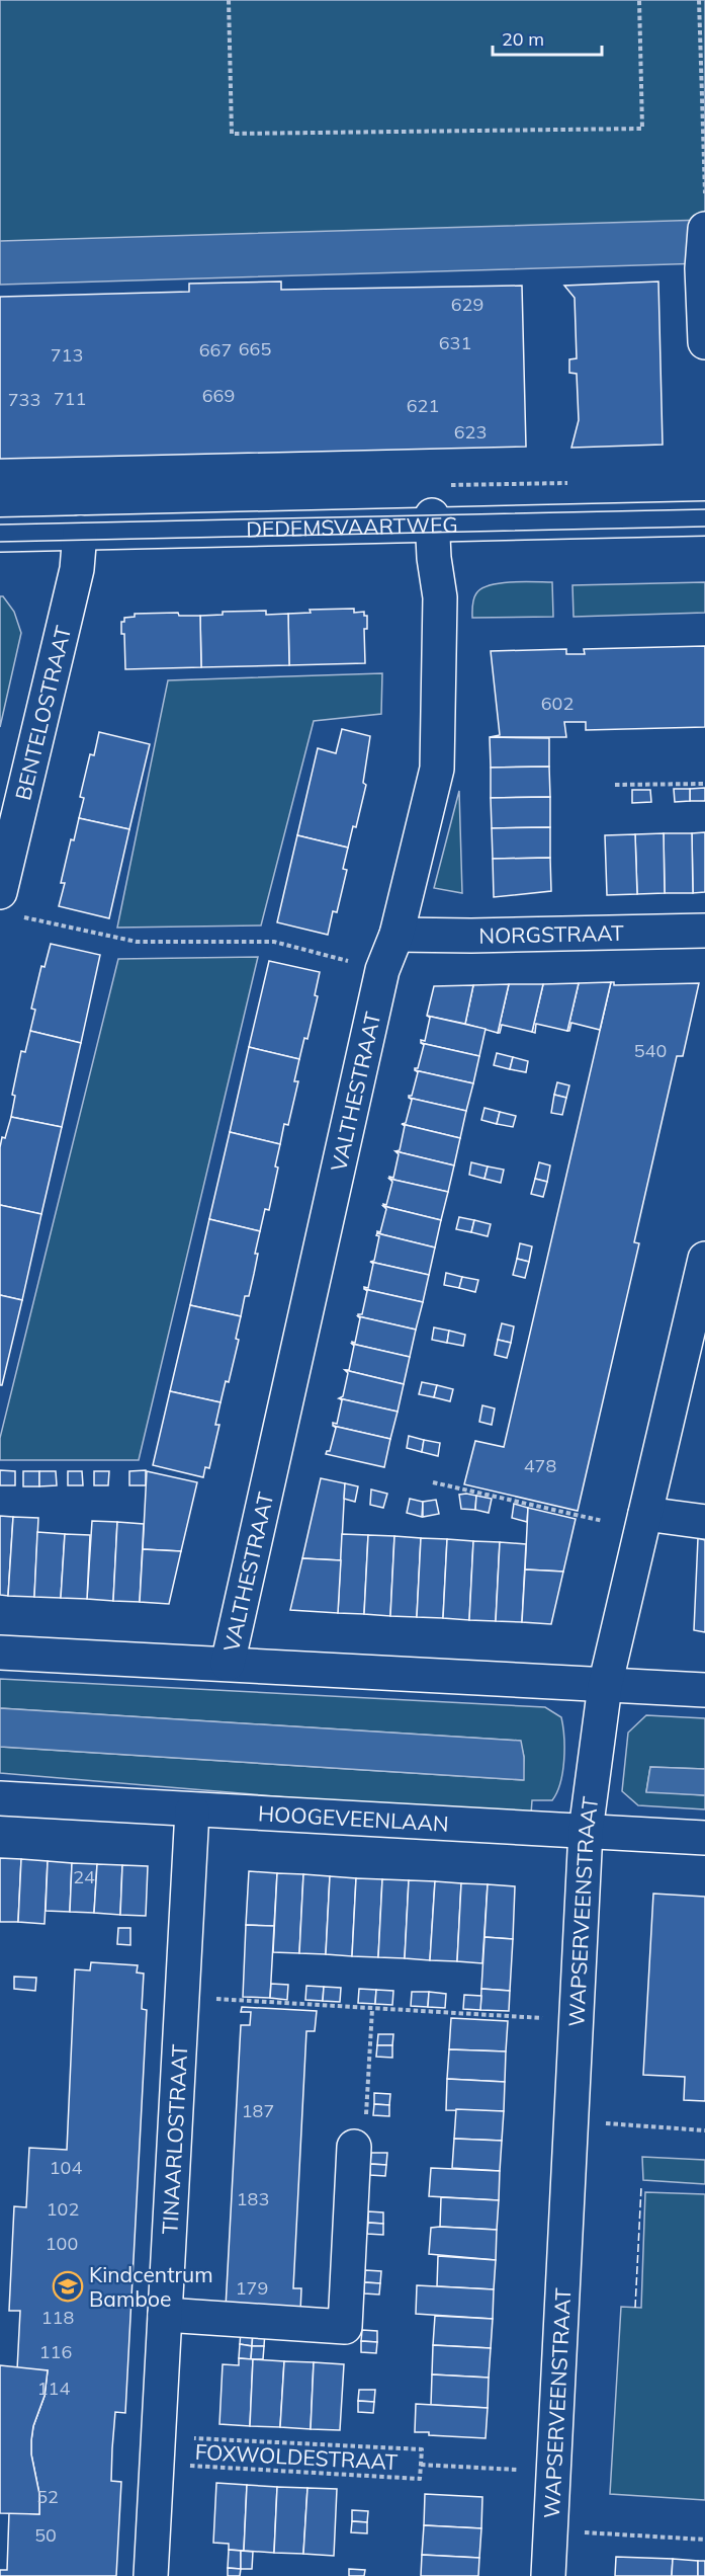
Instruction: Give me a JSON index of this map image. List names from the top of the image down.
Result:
{
  "streets": {
    "street": [
      "DEDEMSVAARTWEG",
      "BENTELOSTRAAT",
      "NORGSTRAAT",
      "VALTHESTRAAT",
      "HOOGEVEENLAAN",
      "WAPSERVEENSTRAAT",
      "TINAARLOSTRAAT"
    ],
    "path": ["FOXWOLDESTRAAT"]
  },
  "crossings": [
    ["DEDEMSVAARTWEG", "BENTELOSTRAAT"],
    ["DEDEMSVAARTWEG", "VALTHESTRAAT"],
    ["NORGSTRAAT", "VALTHESTRAAT"],
    ["HOOGEVEENLAAN", "WAPSERVEENSTRAAT"],
    ["HOOGEVEENLAAN", "TINAARLOSTRAAT"],
    ["WAPSERVEENSTRAAT", "FOXWOLDESTRAAT"],
    ["TINAARLOSTRAAT", "FOXWOLDESTRAAT"]
  ],
  "places": {
    "school or university": ["Kindcentrum Bamboe"]
  },
  "house_numbers": [
    "629",
    "631",
    "665",
    "667",
    "713",
    "669",
    "711",
    "733",
    "621",
    "623",
    "602",
    "540",
    "478",
    "24",
    "187",
    "104",
    "183",
    "102",
    "100",
    "179",
    "118",
    "116",
    "114",
    "52",
    "50"
  ],
  "scale_bar": "20 m"
}
